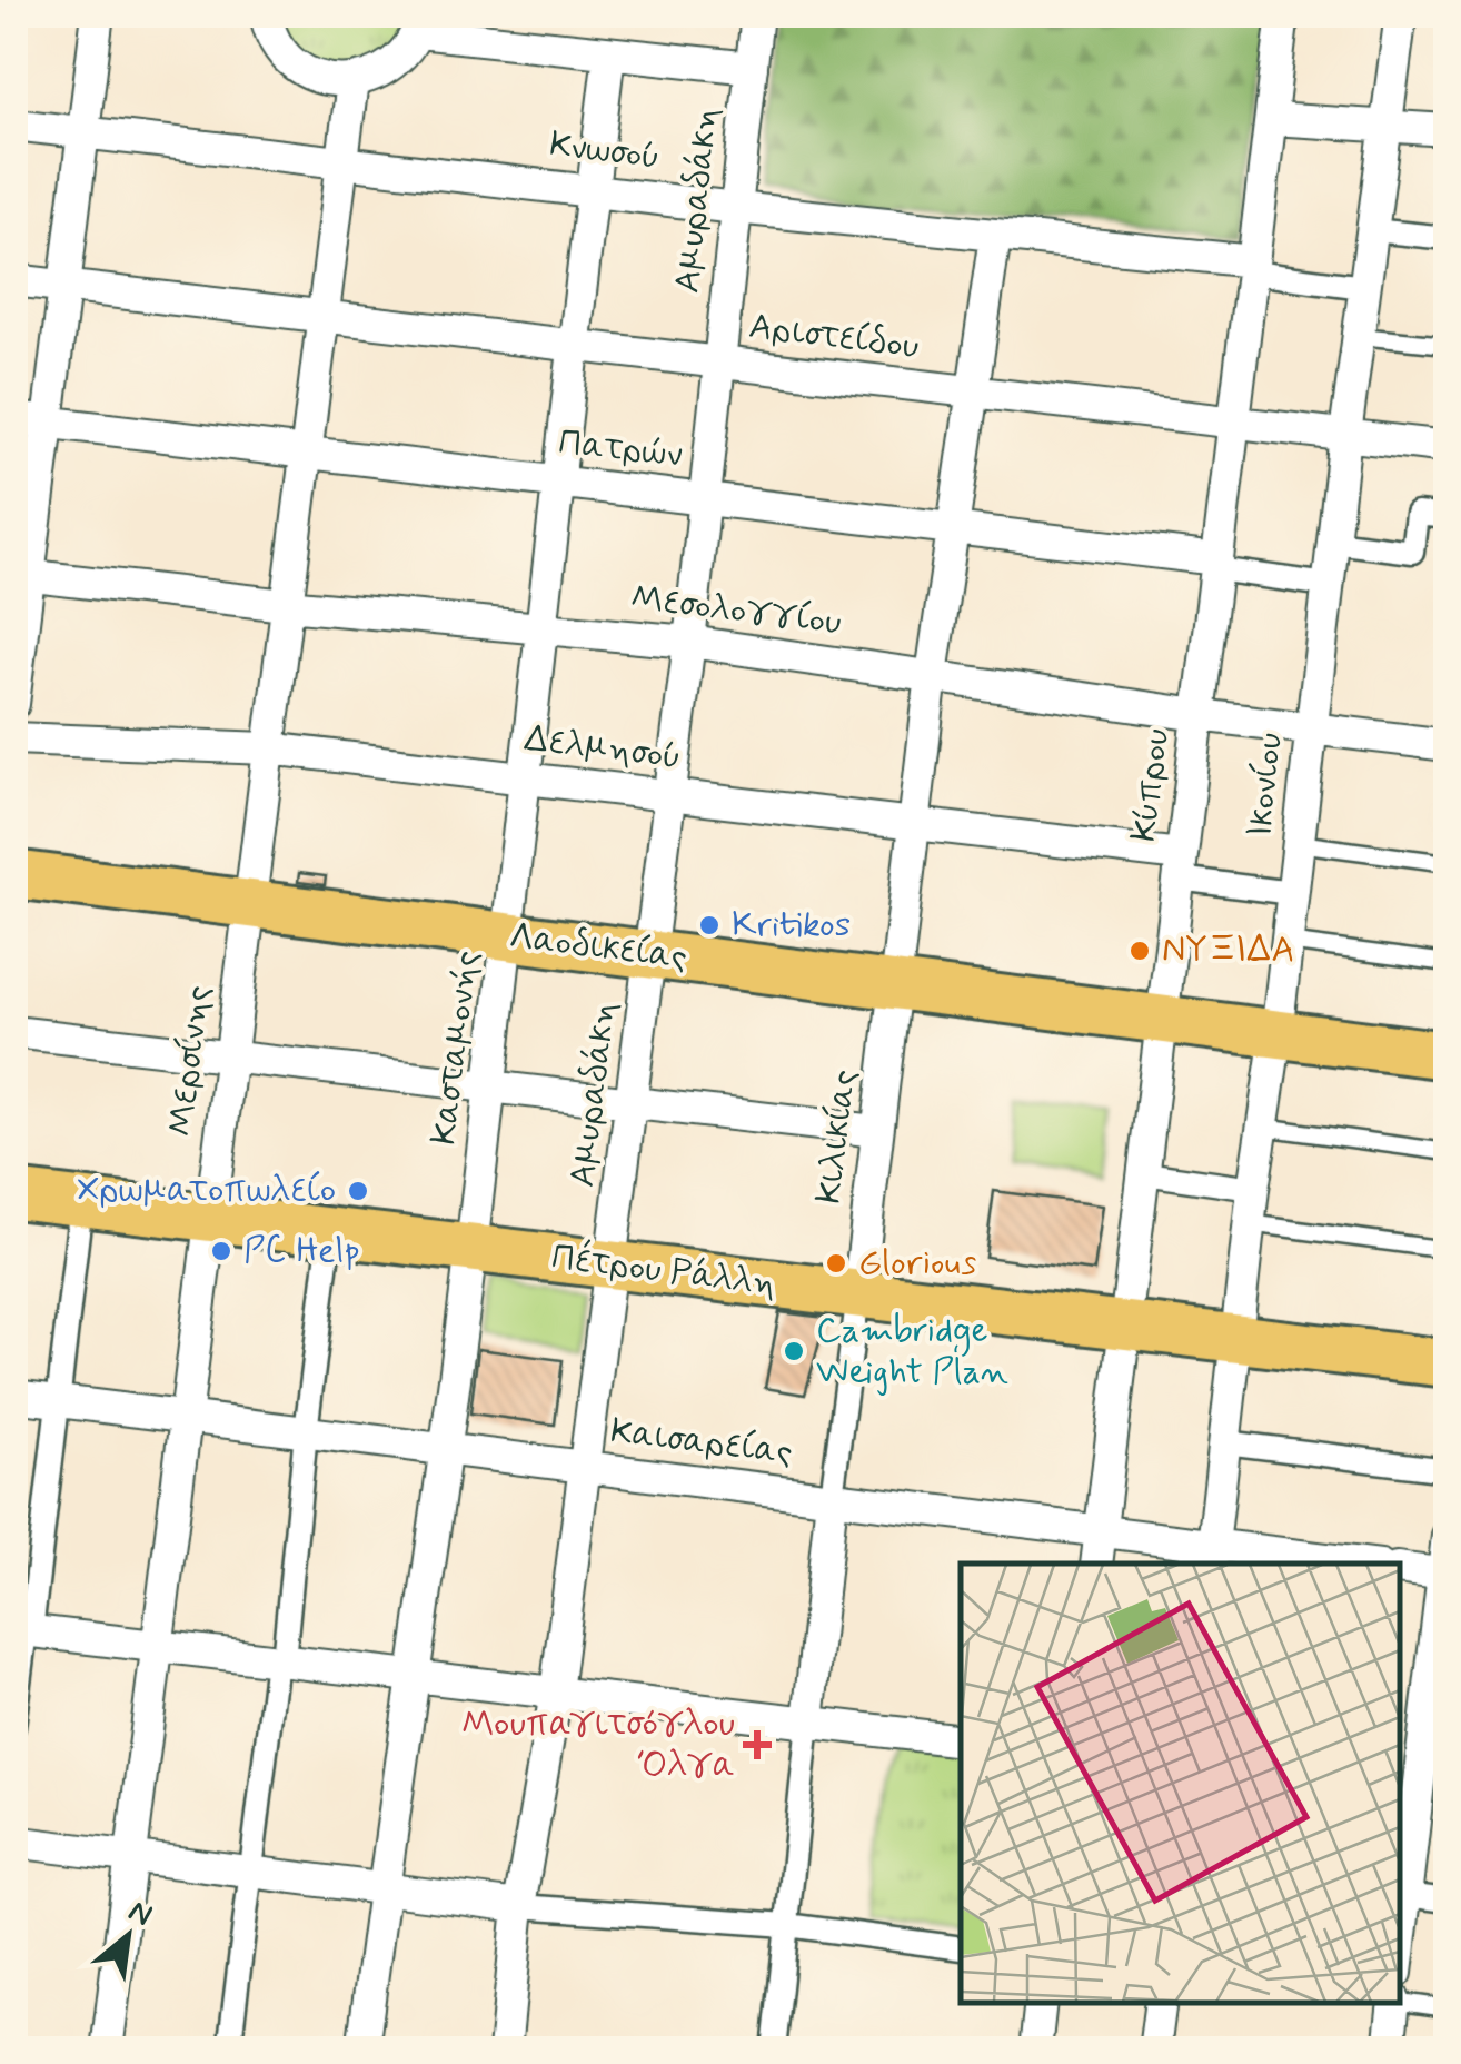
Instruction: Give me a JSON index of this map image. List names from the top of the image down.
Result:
{
  "streets": {
    "main road": ["Λαοδικείας", "Πέτρου Ράλλη"],
    "street": [
      "Κνωσού",
      "Αμυραδάκη",
      "Αριστείδου",
      "Πατρών",
      "Μεσολογγίου",
      "Δελμησού",
      "Κύπρου",
      "Ικονίου",
      "Κασταμονής",
      "Μερσίνης",
      "Κιλικίας",
      "Καισαρείας"
    ]
  },
  "crossings": [
    ["Κνωσού", "Αμυραδάκη"],
    ["Κνωσού", "Κύπρου"],
    ["Κνωσού", "Κασταμονής"],
    ["Κνωσού", "Μερσίνης"],
    ["Κνωσού", "Κιλικίας"],
    ["Αμυραδάκη", "Αριστείδου"],
    ["Αμυραδάκη", "Πατρών"],
    ["Αμυραδάκη", "Μεσολογγίου"],
    ["Αμυραδάκη", "Δελμησού"],
    ["Αμυραδάκη", "Λαοδικείας"],
    ["Αμυραδάκη", "Πέτρου Ράλλη"],
    ["Αμυραδάκη", "Καισαρείας"],
    ["Αριστείδου", "Κύπρου"],
    ["Αριστείδου", "Ικονίου"],
    ["Αριστείδου", "Κασταμονής"],
    ["Αριστείδου", "Μερσίνης"],
    ["Αριστείδου", "Κιλικίας"],
    ["Πατρών", "Κύπρου"],
    ["Πατρών", "Κασταμονής"],
    ["Πατρών", "Μερσίνης"],
    ["Πατρών", "Κιλικίας"],
    ["Μεσολογγίου", "Κύπρου"],
    ["Μεσολογγίου", "Ικονίου"],
    ["Μεσολογγίου", "Κασταμονής"],
    ["Μεσολογγίου", "Μερσίνης"],
    ["Μεσολογγίου", "Κιλικίας"],
    ["Δελμησού", "Κύπρου"],
    ["Δελμησού", "Κασταμονής"],
    ["Δελμησού", "Μερσίνης"],
    ["Δελμησού", "Κιλικίας"],
    ["Κύπρου", "Λαοδικείας"],
    ["Κύπρου", "Πέτρου Ράλλη"],
    ["Κύπρου", "Καισαρείας"],
    ["Ικονίου", "Λαοδικείας"],
    ["Ικονίου", "Πέτρου Ράλλη"],
    ["Ικονίου", "Καισαρείας"],
    ["Λαοδικείας", "Κασταμονής"],
    ["Λαοδικείας", "Μερσίνης"],
    ["Λαοδικείας", "Κιλικίας"],
    ["Κασταμονής", "Πέτρου Ράλλη"],
    ["Κασταμονής", "Καισαρείας"],
    ["Μερσίνης", "Πέτρου Ράλλη"],
    ["Μερσίνης", "Καισαρείας"],
    ["Κιλικίας", "Πέτρου Ράλλη"],
    ["Κιλικίας", "Καισαρείας"]
  ],
  "places": {
    "other": [
      "Kritikos",
      "ΝΥΞΙΔΑ",
      "Χρωματοπωλείο",
      "PC Help",
      "Glorious",
      "Cambridge Weight Plan"
    ],
    "health": ["Μουπαγιτσόγλου Όλγα"]
  },
  "north": "top right"
}
